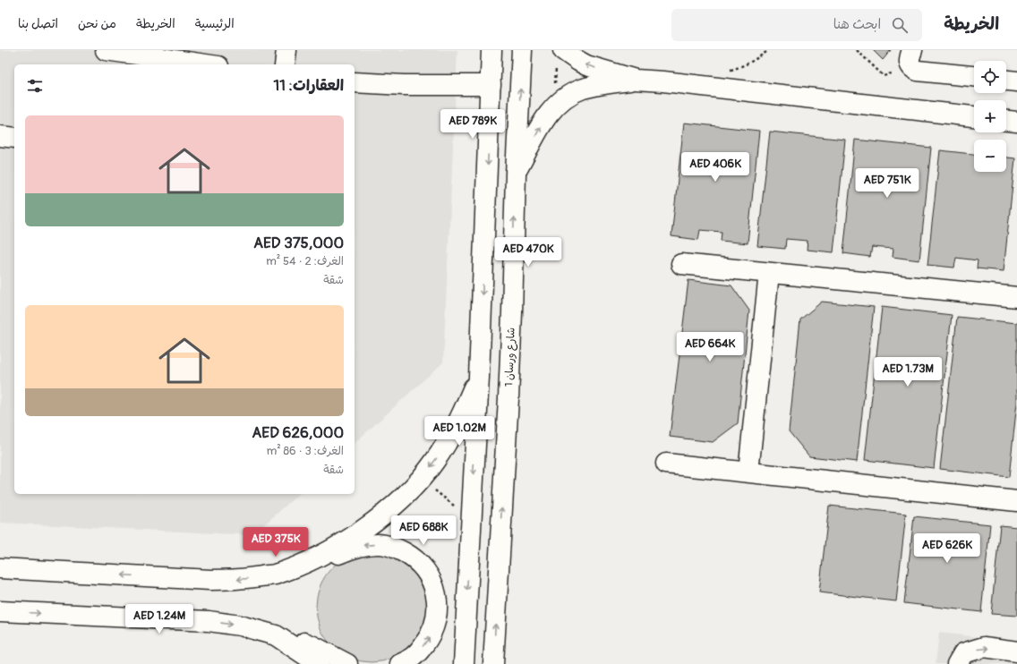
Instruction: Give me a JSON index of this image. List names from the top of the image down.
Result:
{
  "streets": {
    "street": ["شارع ورسان 1"]
  },
  "page": {
    "header": "الخريطة",
    "search": "ابحث هنا",
    "nav": [
      "الرئيسية",
      "الخريطة",
      "من نحن",
      "اتصل بنا"
    ],
    "map_buttons": ["+", "−"],
    "heading": "العقارات: 11",
    "list": [
      {
        "name": "AED 375,000",
        "note": "الغرف: 2 · 54 m² · شقة"
      },
      {
        "name": "AED 626,000",
        "note": "الغرف: 3 · 86 m² · شقة"
      }
    ],
    "price": [
      "AED 789K",
      "AED 406K",
      "AED 751K",
      "AED 470K",
      "AED 664K",
      "AED 1.73M",
      "AED 1.02M",
      "AED 688K",
      "AED 375K",
      "AED 626K",
      "AED 1.24M"
    ]
  }
}
